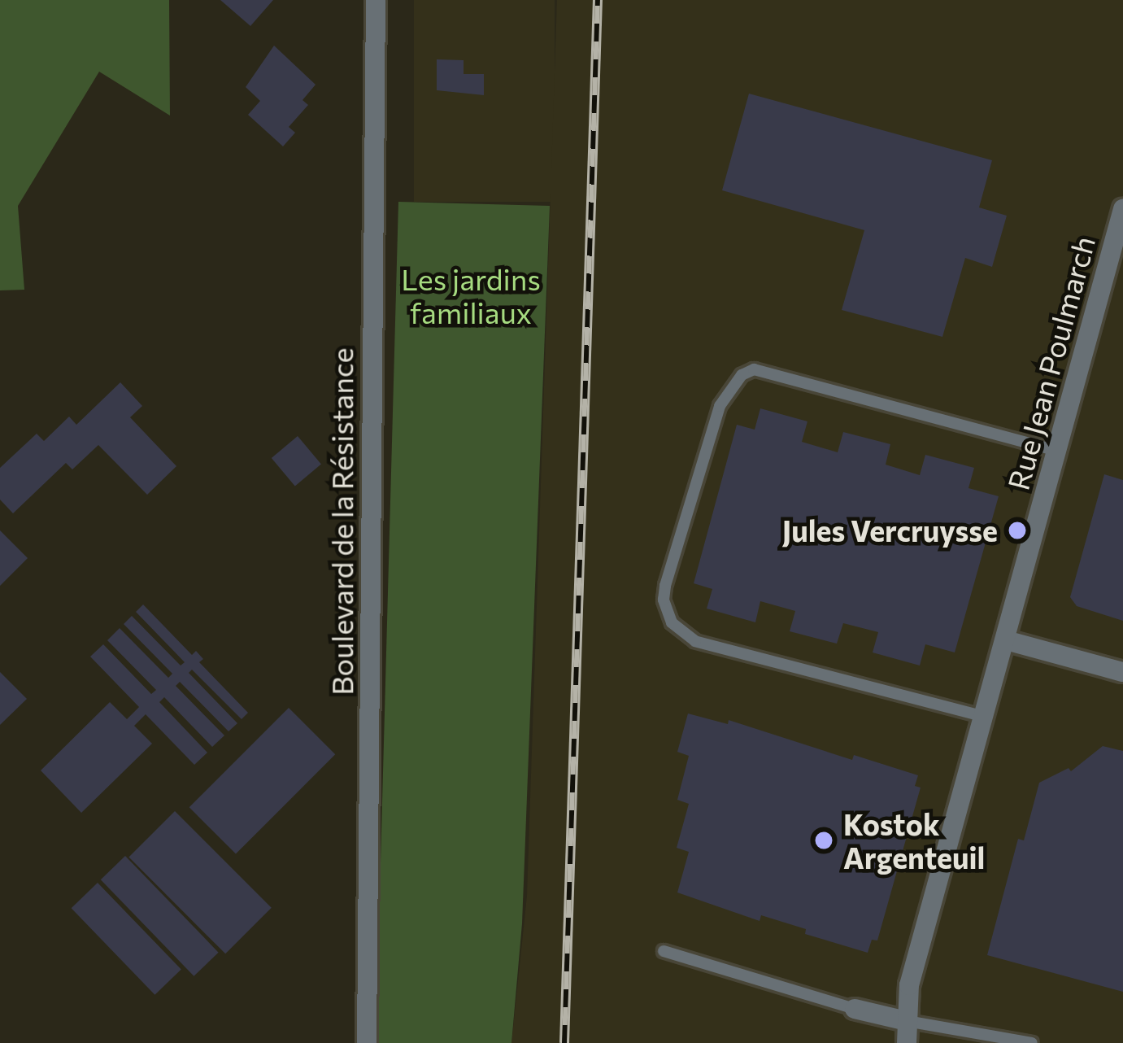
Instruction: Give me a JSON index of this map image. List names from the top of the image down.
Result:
{
  "streets": {
    "street": ["Rue Jean Poulmarch", "Boulevard de la Résistance"]
  },
  "parks": ["Les jardins familiaux"],
  "places": ["Jules Vercruysse", "Kostok Argenteuil"]
}
